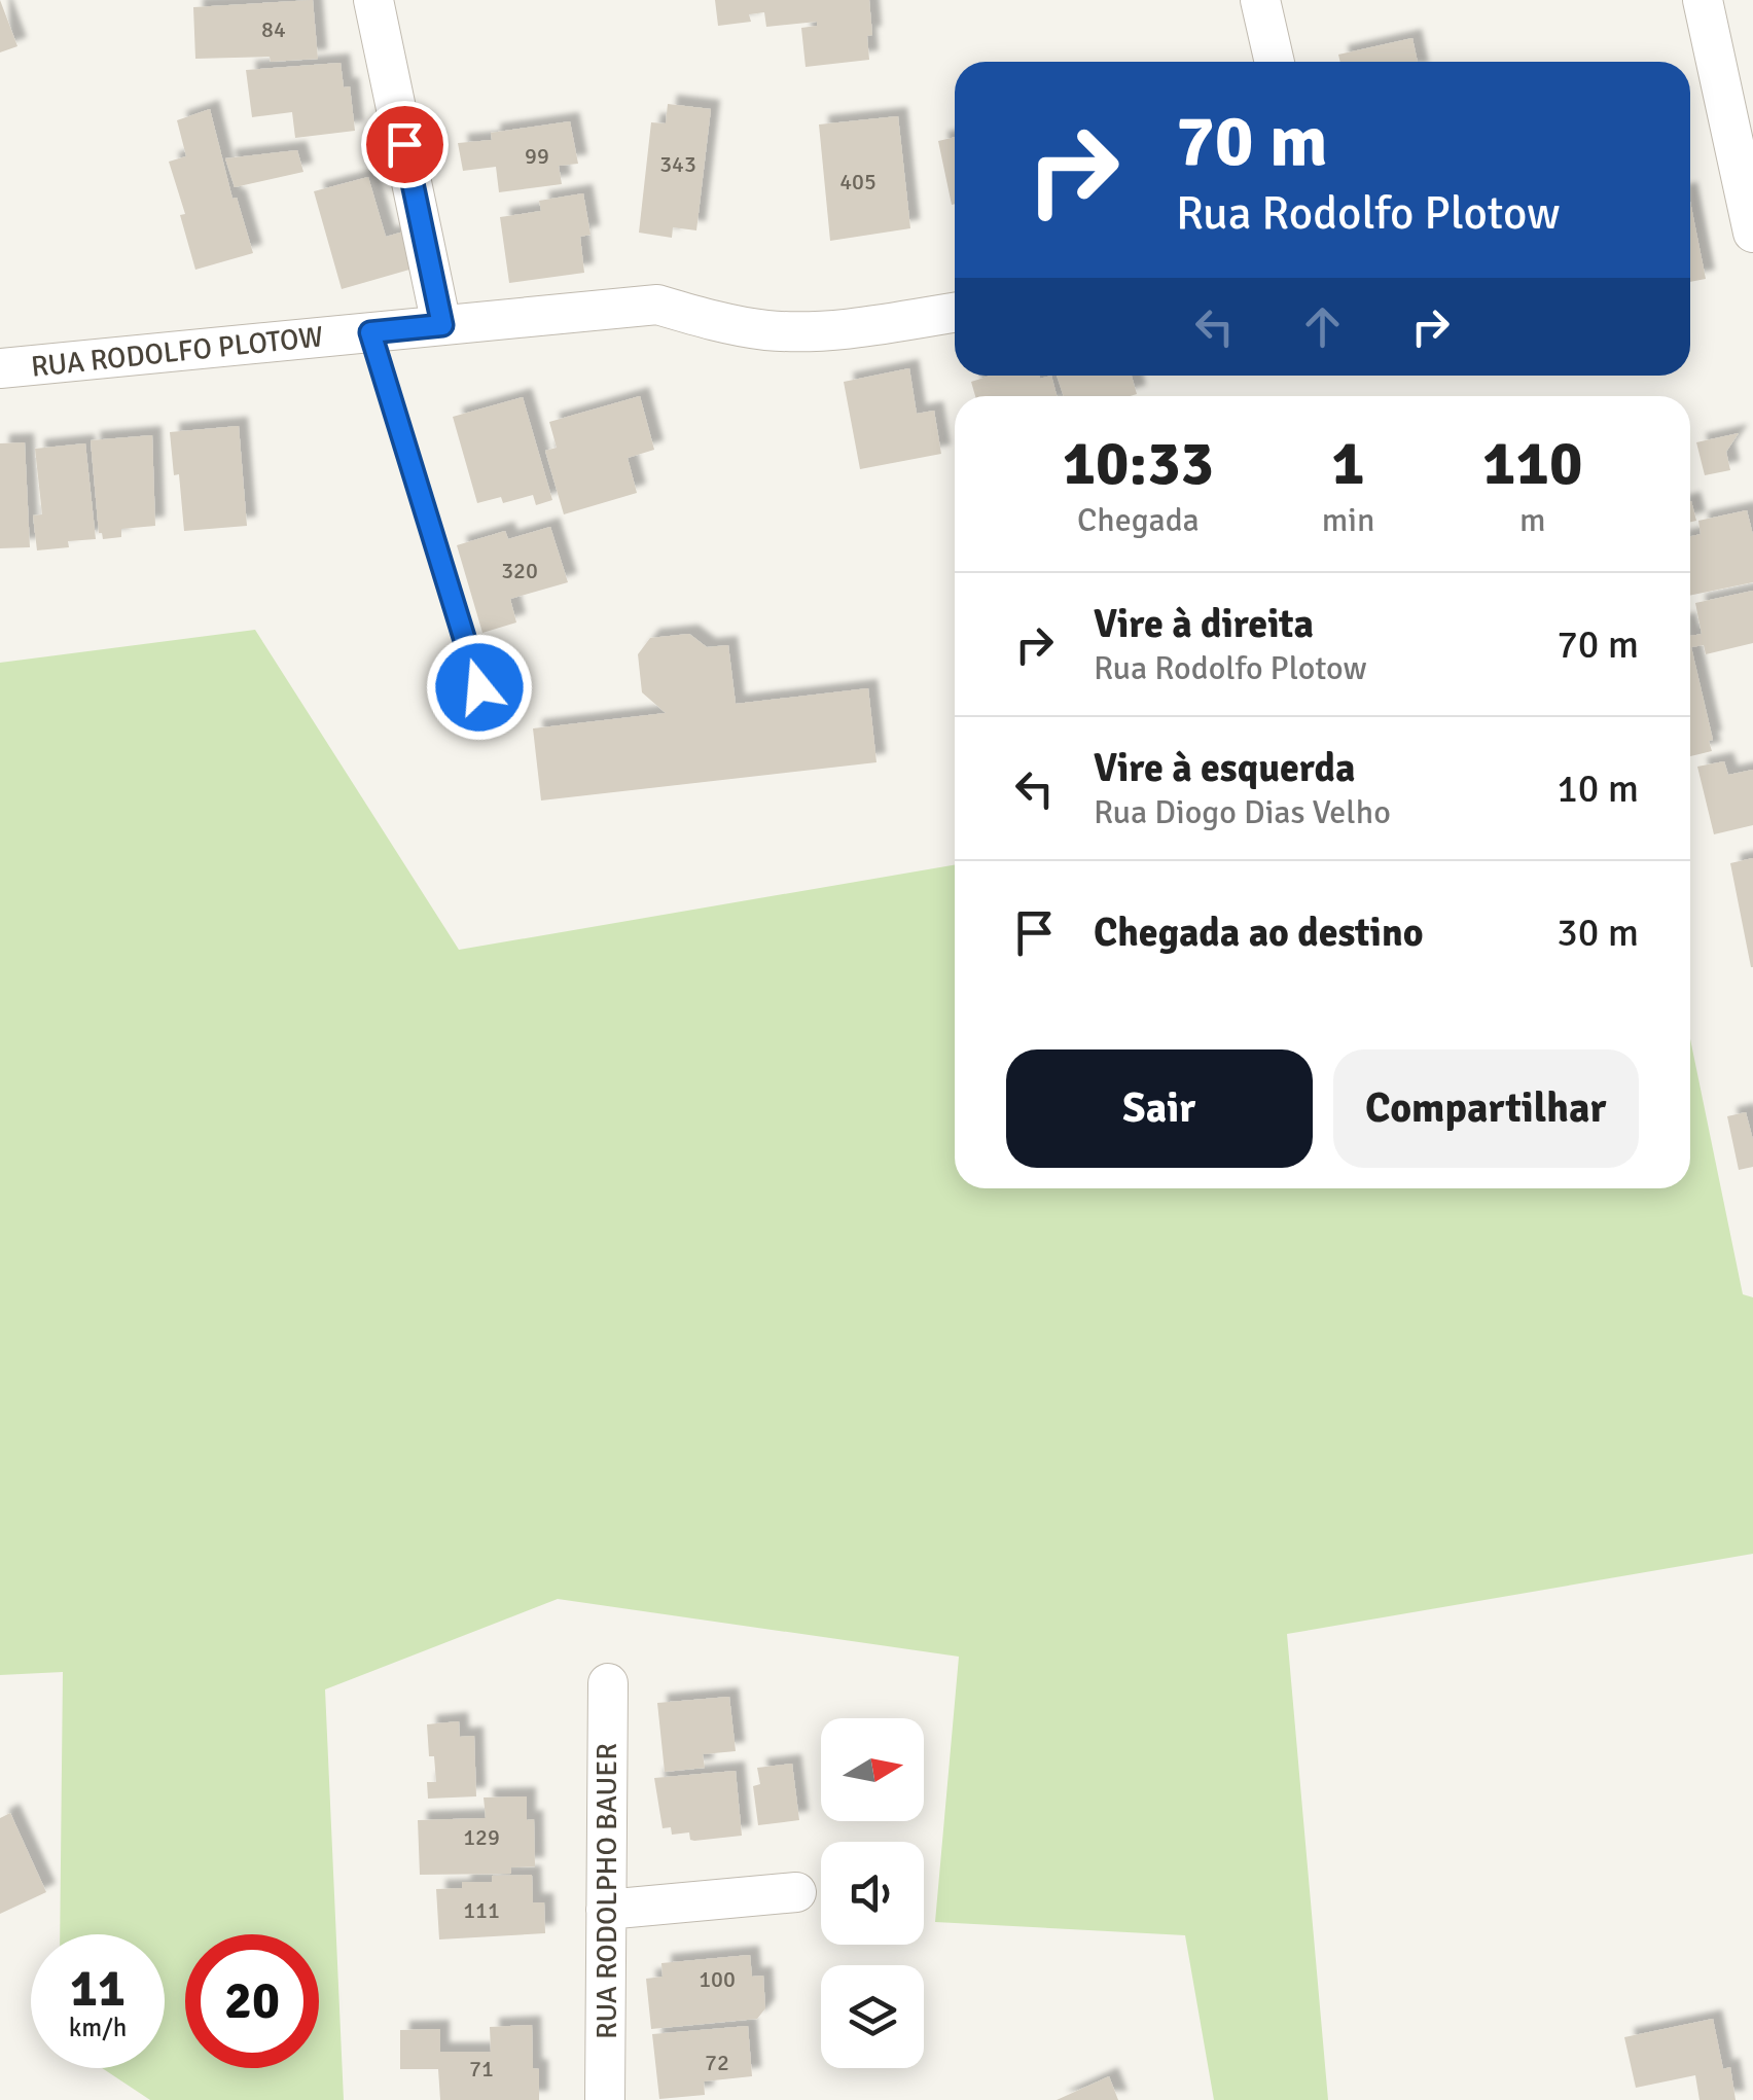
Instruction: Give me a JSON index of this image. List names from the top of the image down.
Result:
{
  "streets": {
    "street": ["RUA RODOLFO PLOTOW", "RUA RODOLPHO BAUER"]
  },
  "house_numbers": [
    "84",
    "99",
    "343",
    "405",
    "320",
    "129",
    "111",
    "100",
    "72",
    "71"
  ],
  "north": "right",
  "page": {
    "turn": ["70 m", "Rua Rodolfo Plotow"],
    "eta": [
      "10:33",
      "Chegada",
      "1",
      "min",
      "110",
      "m"
    ],
    "list": [
      {
        "name": "Vire à direita",
        "note": "Rua Rodolfo Plotow",
        "value": "70 m"
      },
      {
        "name": "Vire à esquerda",
        "note": "Rua Diogo Dias Velho",
        "value": "10 m"
      },
      {
        "name": "Chegada ao destino",
        "value": "30 m"
      }
    ],
    "buttons": ["Sair", "Compartilhar"],
    "speed": "11 km/h",
    "limit": "20"
  }
}
